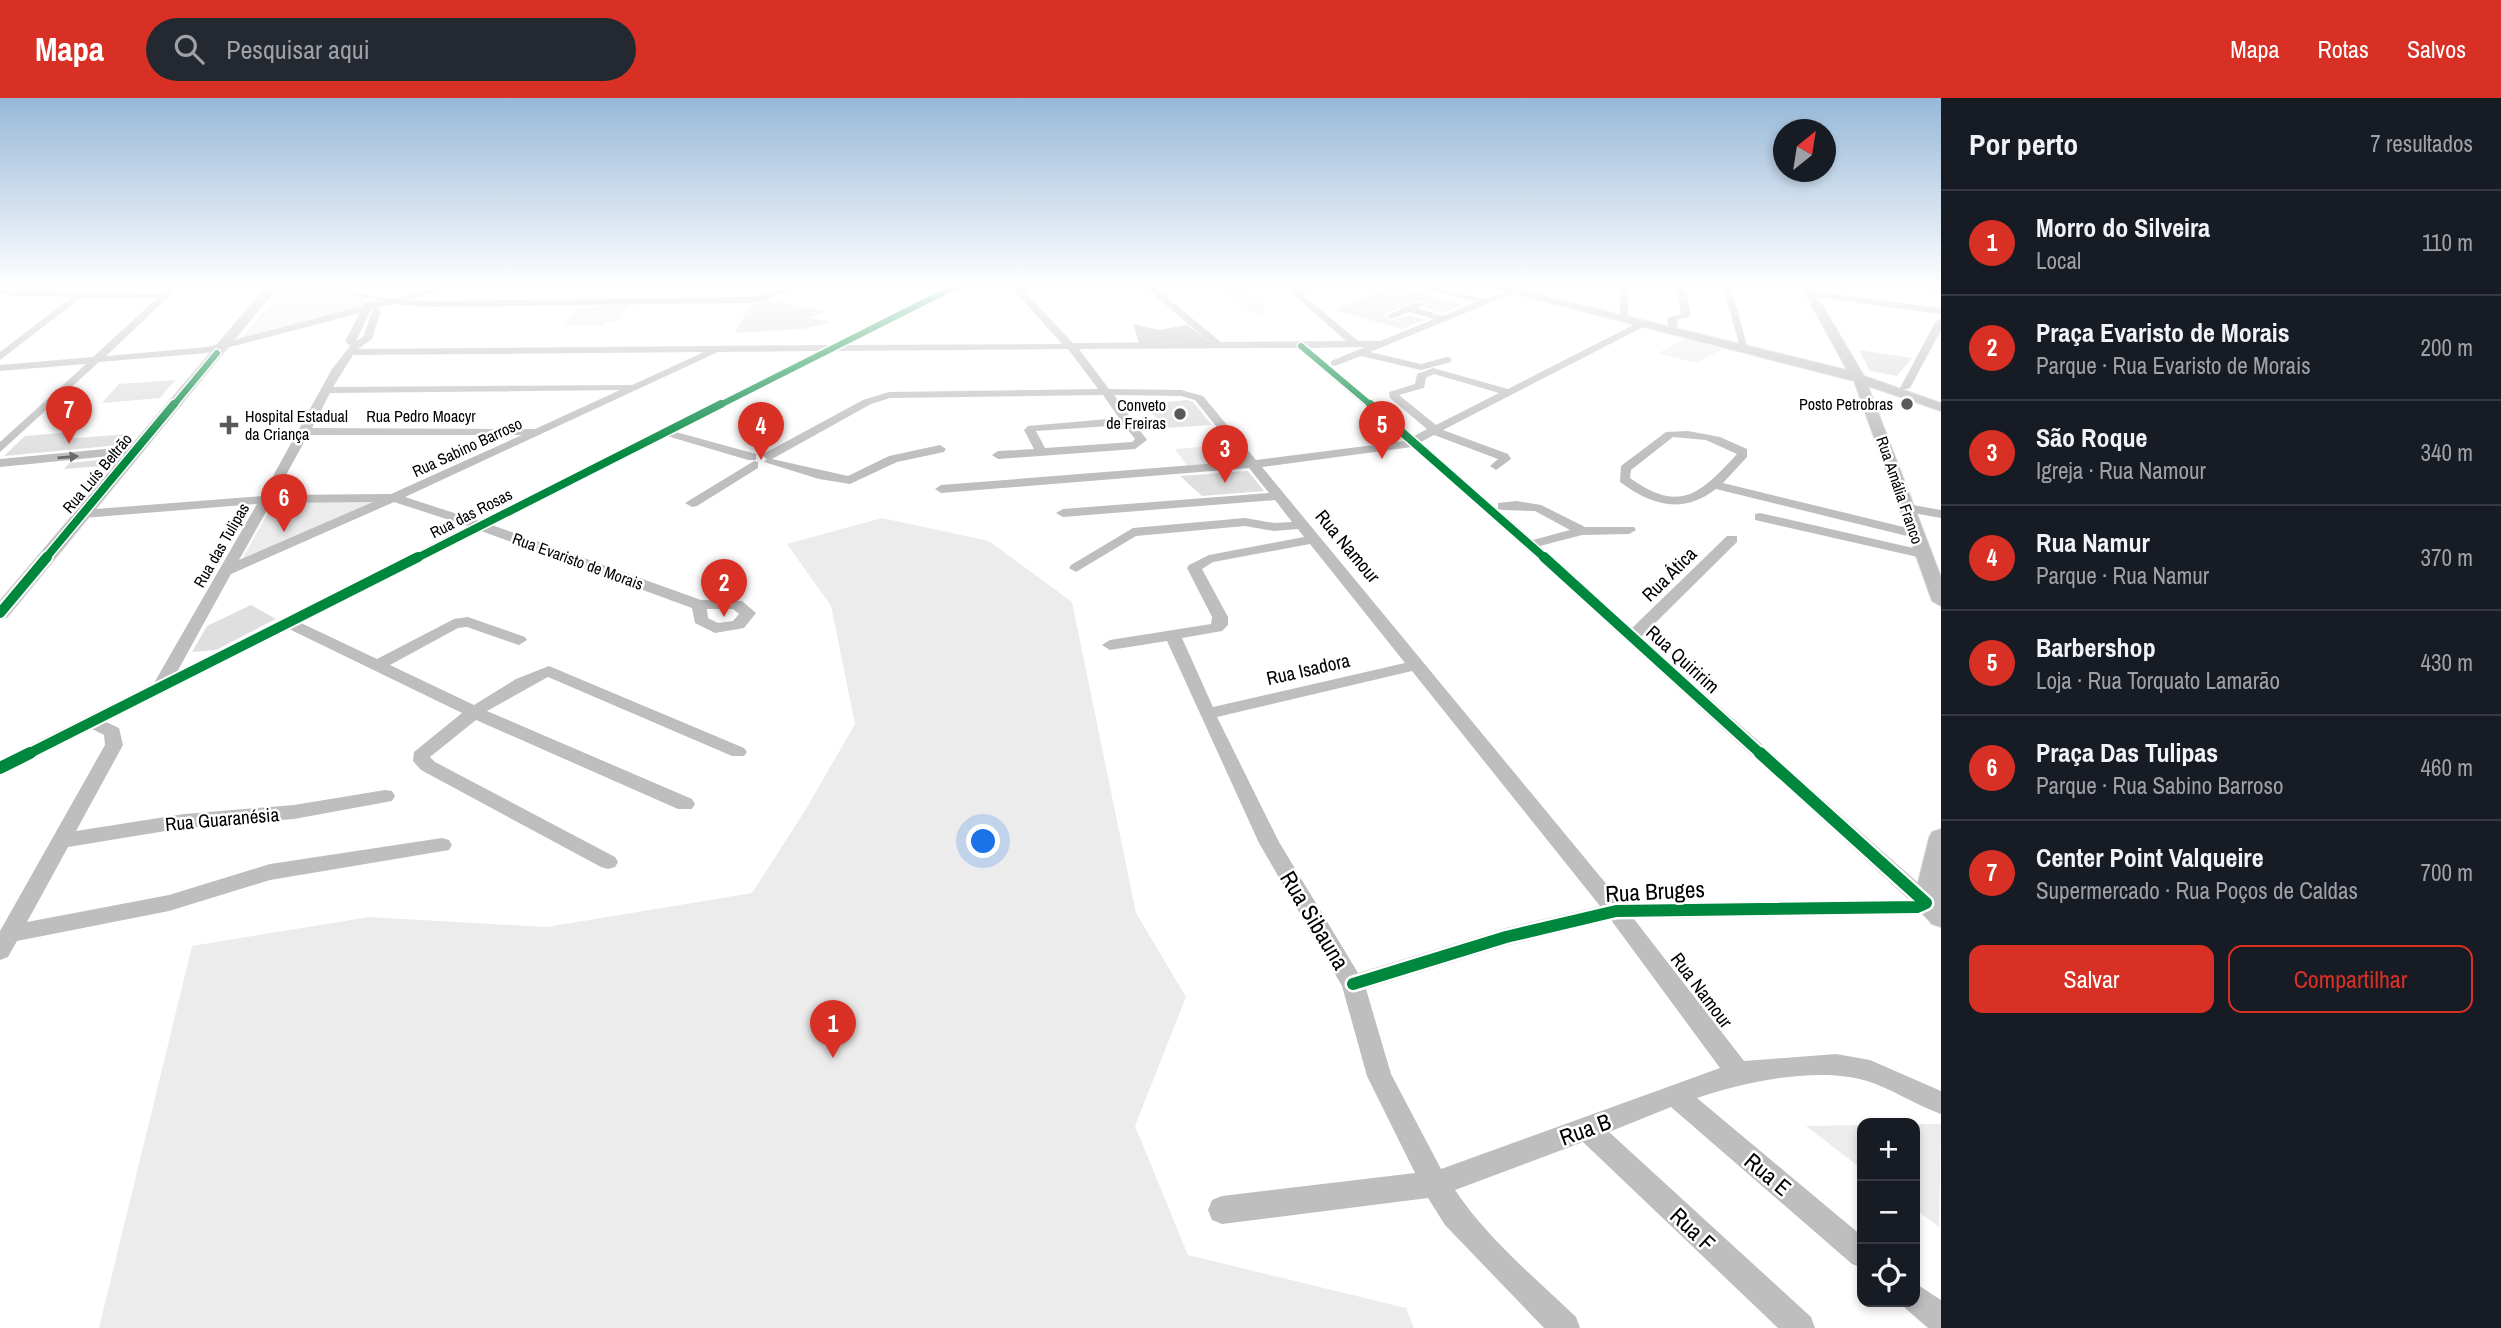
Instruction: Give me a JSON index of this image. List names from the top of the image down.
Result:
{
  "streets": {
    "main road": ["Rua Luís Beltrão", "Rua Amália Franco"],
    "street": [
      "Rua Pedro Moacyr",
      "Rua Sabino Barroso",
      "Rua das Rosas",
      "Rua das Tulipas",
      "Rua Namour",
      "Rua Evaristo de Morais",
      "Rua Ática",
      "Rua Quiririm",
      "Rua Isadora",
      "Rua Guaranésia",
      "Rua Bruges",
      "Rua Sibauna",
      "Rua B",
      "Rua E",
      "Rua F"
    ]
  },
  "crossings": [
    ["Rua Pedro Moacyr", "Rua Sabino Barroso"],
    ["Rua Pedro Moacyr", "Rua das Tulipas"],
    ["Rua Sabino Barroso", "Rua das Tulipas"],
    ["Rua Sabino Barroso", "Rua Evaristo de Morais"],
    ["Rua Luís Beltrão", "Rua Evaristo de Morais"],
    ["Rua das Rosas", "Rua das Tulipas"],
    ["Rua das Rosas", "Rua Evaristo de Morais"],
    ["Rua das Tulipas", "Rua Evaristo de Morais"],
    ["Rua Namour", "Rua Isadora"],
    ["Rua Namour", "Rua Bruges"],
    ["Rua Namour", "Rua B"],
    ["Rua Ática", "Rua Quiririm"],
    ["Rua Quiririm", "Rua Bruges"],
    ["Rua Isadora", "Rua Sibauna"],
    ["Rua Bruges", "Rua Sibauna"],
    ["Rua Sibauna", "Rua B"],
    ["Rua B", "Rua E"],
    ["Rua B", "Rua F"]
  ],
  "places": {
    "other": ["Posto Petrobras", "Conveto de Freiras"],
    "health": ["Hospital Estadual da Criança"]
  },
  "north": "top right",
  "page": {
    "header": "Mapa",
    "search": "Pesquisar aqui",
    "nav": ["Mapa", "Rotas", "Salvos"],
    "heading": ["Por perto", "7 resultados"],
    "list": [
      {
        "mark": "1",
        "name": "Morro do Silveira",
        "note": "Local",
        "value": "110 m"
      },
      {
        "mark": "2",
        "name": "Praça Evaristo de Morais",
        "note": "Parque · Rua Evaristo de Morais",
        "value": "200 m"
      },
      {
        "mark": "3",
        "name": "São Roque",
        "note": "Igreja · Rua Namour",
        "value": "340 m"
      },
      {
        "mark": "4",
        "name": "Rua Namur",
        "note": "Parque · Rua Namur",
        "value": "370 m"
      },
      {
        "mark": "5",
        "name": "Barbershop",
        "note": "Loja · Rua Torquato Lamarão",
        "value": "430 m"
      },
      {
        "mark": "6",
        "name": "Praça Das Tulipas",
        "note": "Parque · Rua Sabino Barroso",
        "value": "460 m"
      },
      {
        "mark": "7",
        "name": "Center Point Valqueire",
        "note": "Supermercado · Rua Poços de Caldas",
        "value": "700 m"
      }
    ],
    "pins": [
      "7",
      "5",
      "4",
      "3",
      "6",
      "2",
      "1"
    ],
    "buttons": ["Salvar", "Compartilhar"],
    "map_buttons": ["+", "−"]
  }
}
